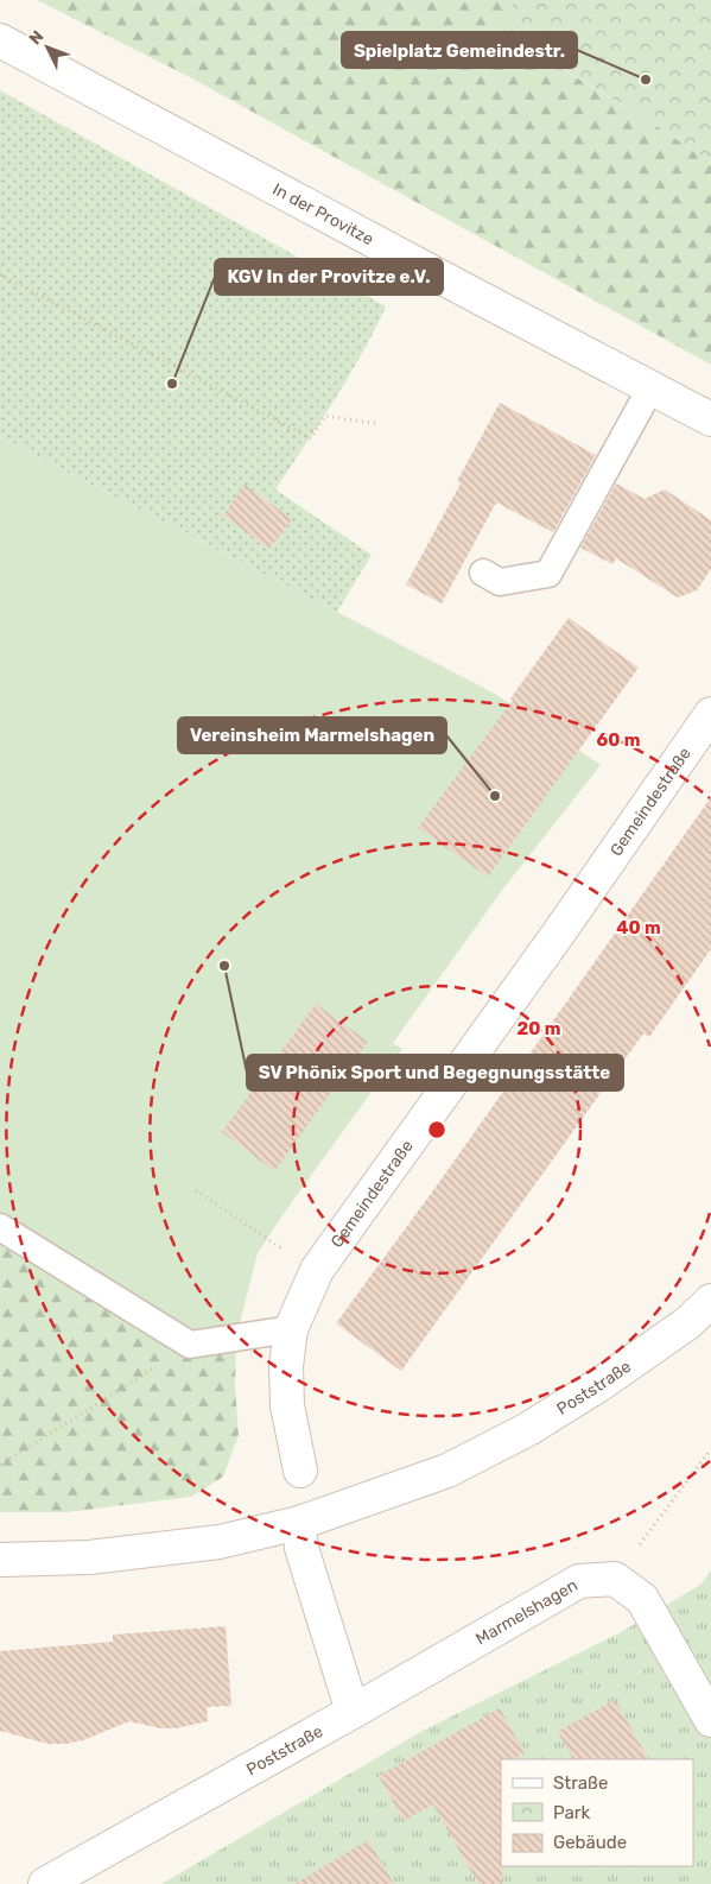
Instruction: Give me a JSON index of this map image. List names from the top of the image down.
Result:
{
  "streets": {
    "street": [
      "In der Provitze",
      "Gemeindestraße",
      "Poststraße",
      "Marmelshagen"
    ]
  },
  "crossings": [
    ["Poststraße", "Marmelshagen"]
  ],
  "places": [
    "Spielplatz Gemeindestr.",
    "KGV In der Provitze e.V.",
    "Vereinsheim Marmelshagen",
    "SV Phönix Sport und Begegnungsstätte"
  ],
  "legend": ["Straße", "Park", "Gebäude"],
  "north": "top left",
  "rings": ["60 m", "40 m", "20 m"]
}
